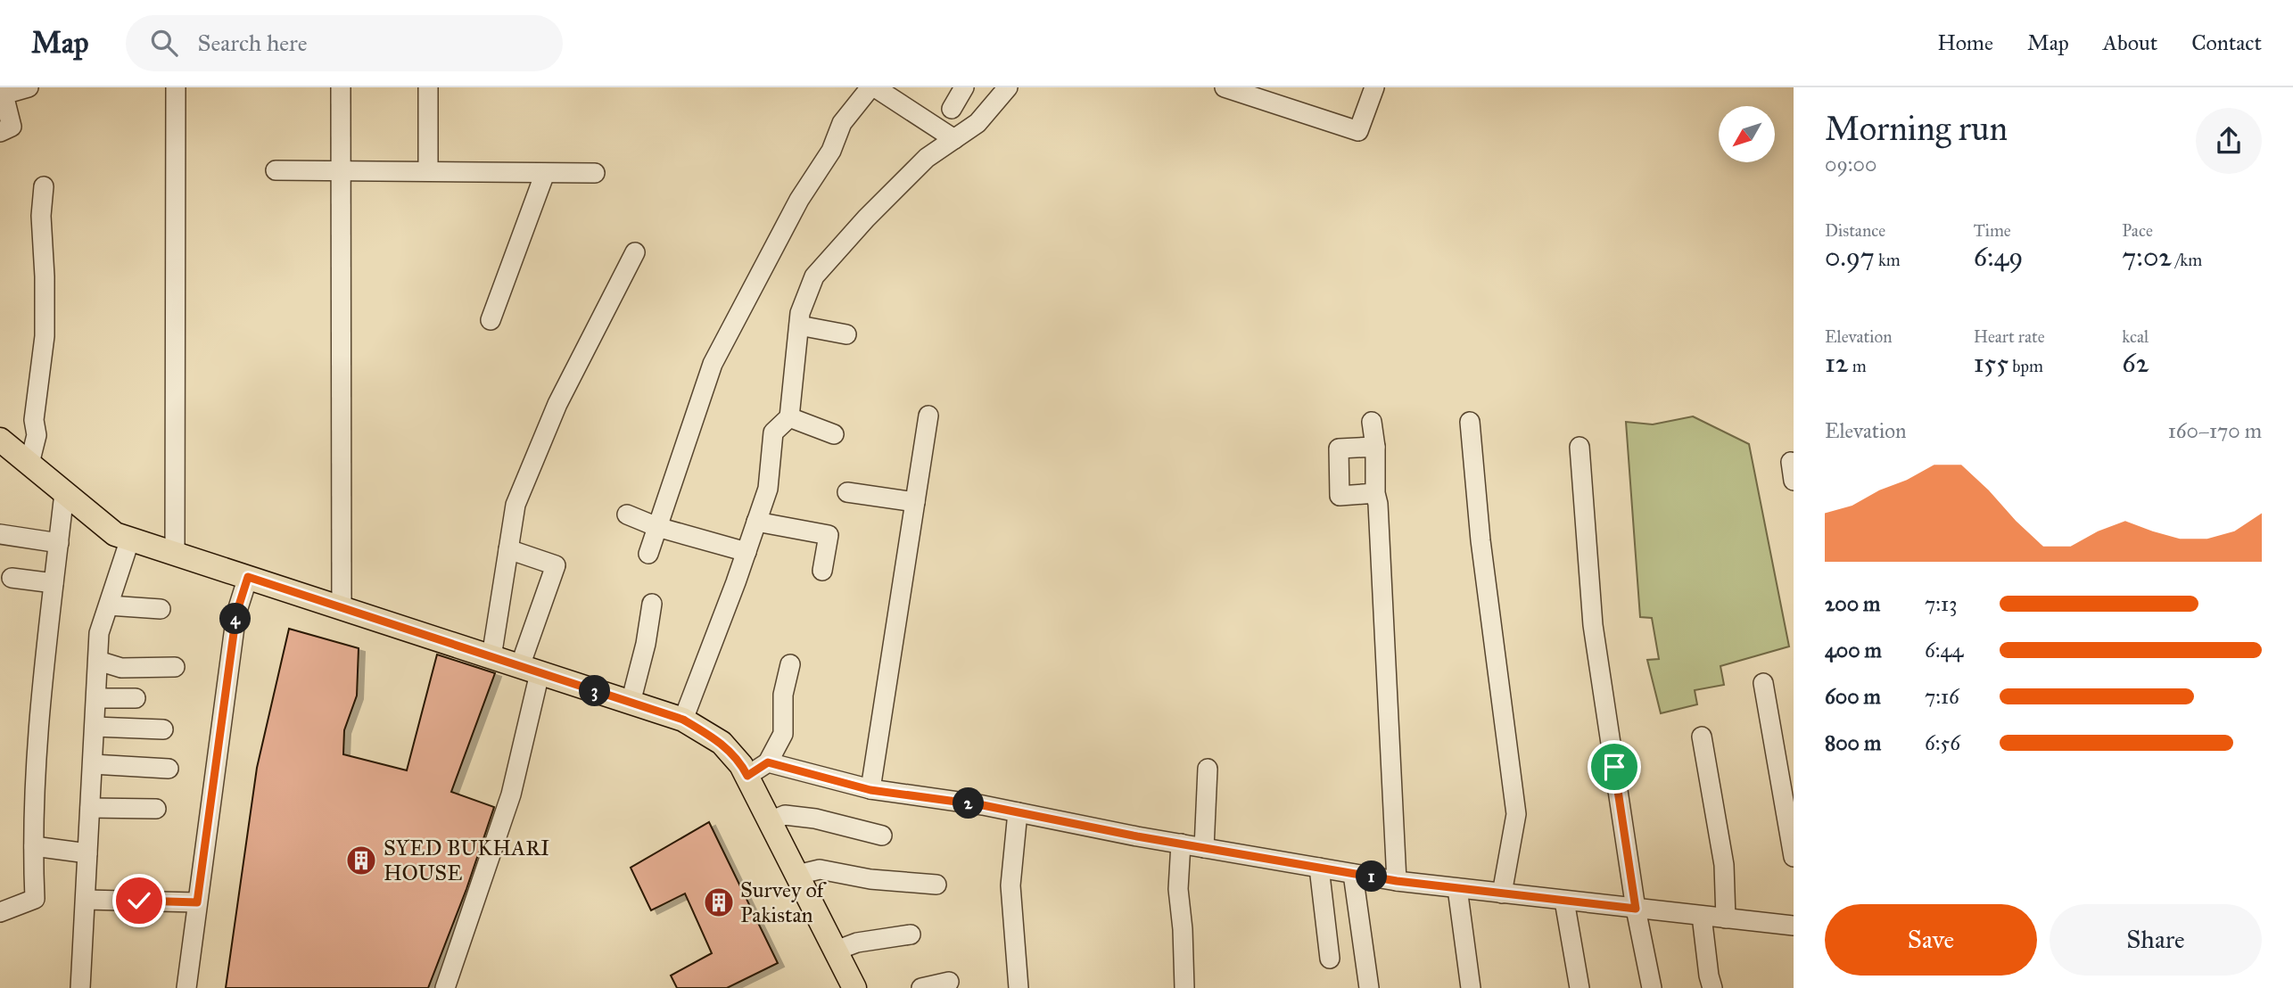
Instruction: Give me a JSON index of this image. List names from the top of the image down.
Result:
{
  "places": {
    "building": ["SYED BUKHARI HOUSE", "Survey of Pakistan"]
  },
  "north": "bottom left",
  "page": {
    "header": "Map",
    "search": "Search here",
    "nav": [
      "Home",
      "Map",
      "About",
      "Contact"
    ],
    "heading": ["Morning run", "09:00"],
    "stats": [
      ["Distance", "0.97 km"],
      ["Time", "6:49"],
      ["Pace", "7:02 /km"],
      ["Elevation", "12 m"],
      ["Heart rate", "155 bpm"],
      ["kcal", "62"]
    ],
    "chart": ["Elevation", "160–170 m"],
    "list": [
      {
        "name": "200 m",
        "note": "7:13"
      },
      {
        "name": "400 m",
        "note": "6:44"
      },
      {
        "name": "600 m",
        "note": "7:16"
      },
      {
        "name": "800 m",
        "note": "6:56"
      }
    ],
    "pins": [
      "4",
      "3",
      "2",
      "1"
    ],
    "buttons": ["Save", "Share"]
  }
}
